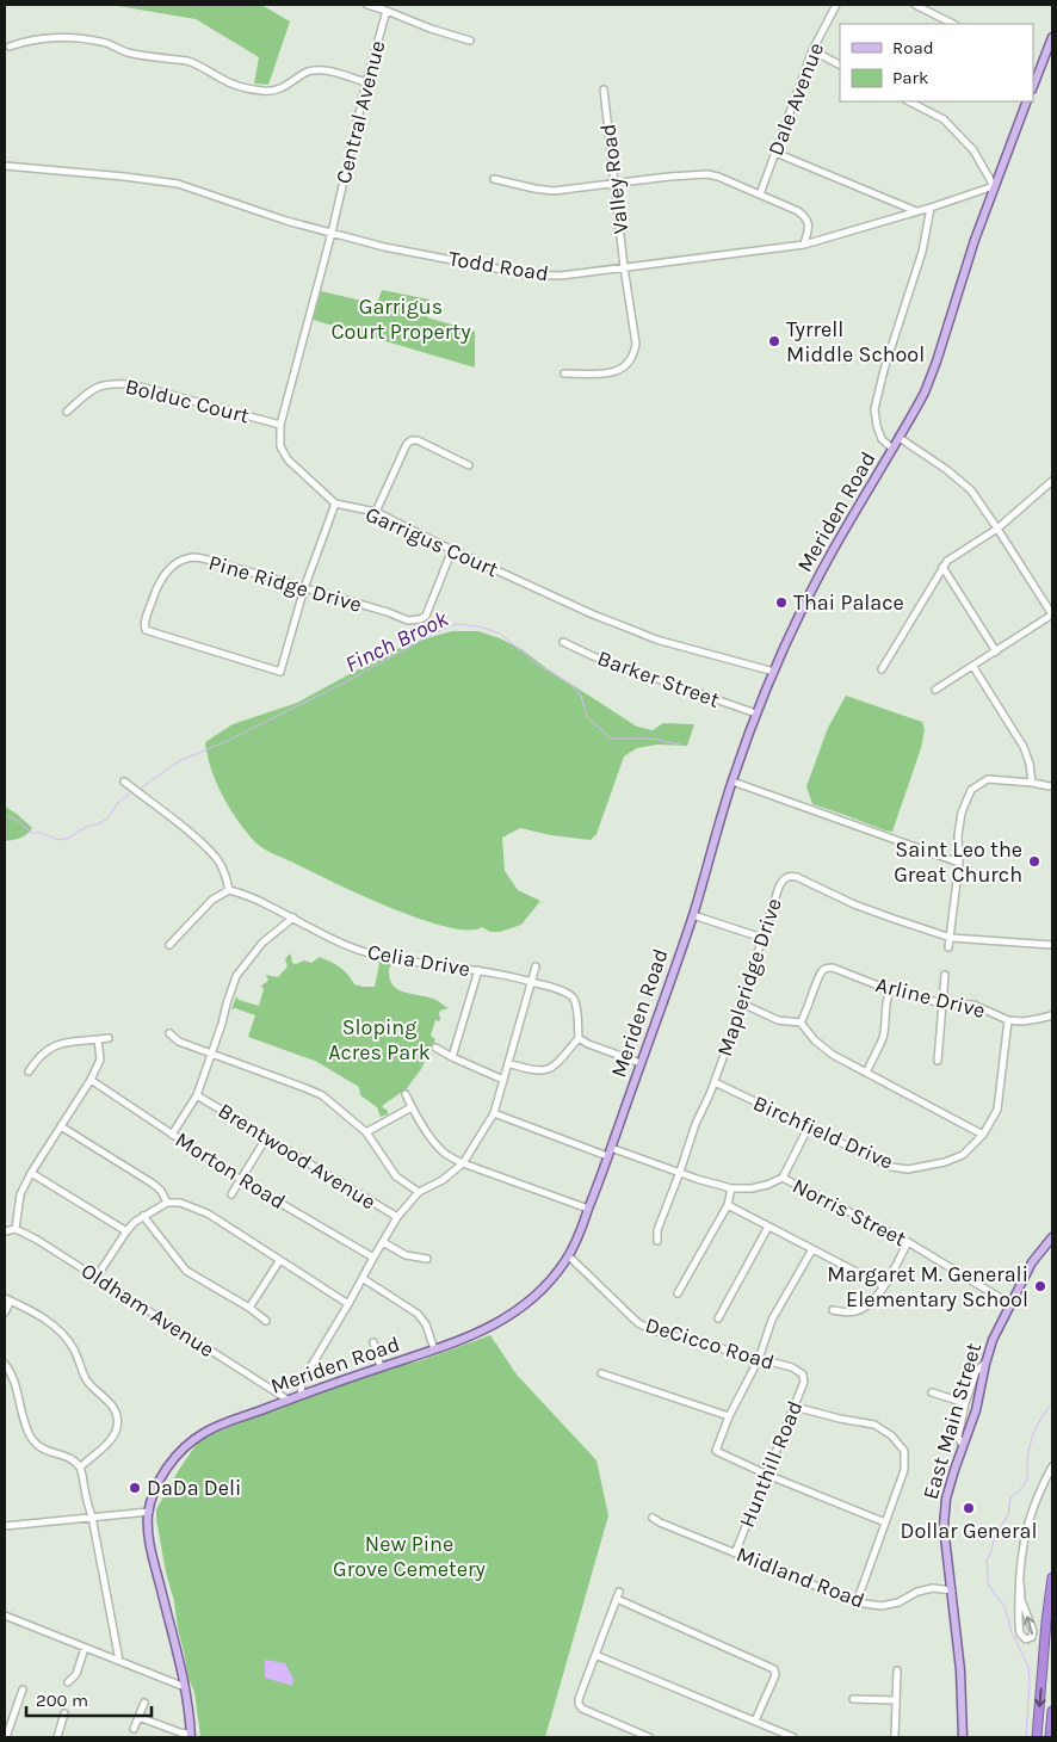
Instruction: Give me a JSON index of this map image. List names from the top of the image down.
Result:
{
  "streets": {
    "main road": ["Meriden Road", "East Main Street"],
    "street": [
      "Dale Avenue",
      "Central Avenue",
      "Valley Road",
      "Todd Road",
      "Bolduc Court",
      "Garrigus Court",
      "Pine Ridge Drive",
      "Barker Street",
      "Celia Drive",
      "Mapleridge Drive",
      "Arline Drive",
      "Birchfield Drive",
      "Brentwood Avenue",
      "Morton Road",
      "Norris Street",
      "Oldham Avenue",
      "DeCicco Road",
      "Hunthill Road",
      "Midland Road"
    ]
  },
  "crossings": [
    ["Central Avenue", "Todd Road"],
    ["Central Avenue", "Garrigus Court"],
    ["Valley Road", "Todd Road"],
    ["Todd Road", "Meriden Road"],
    ["Todd Road", "Garrigus Court"],
    ["Bolduc Court", "Garrigus Court"],
    ["Meriden Road", "Garrigus Court"],
    ["Meriden Road", "Barker Street"],
    ["Meriden Road", "Norris Street"],
    ["Meriden Road", "Oldham Avenue"],
    ["Meriden Road", "DeCicco Road"],
    ["Garrigus Court", "Pine Ridge Drive"],
    ["Mapleridge Drive", "Birchfield Drive"],
    ["Mapleridge Drive", "Norris Street"],
    ["Arline Drive", "Birchfield Drive"],
    ["Norris Street", "East Main Street"],
    ["DeCicco Road", "Hunthill Road"],
    ["East Main Street", "Midland Road"],
    ["Hunthill Road", "Midland Road"]
  ],
  "water": ["Finch Brook"],
  "parks": ["Garrigus Court Property", "Sloping Acres Park", "New Pine Grove Cemetery"],
  "places": [
    "Tyrrell Middle School",
    "Thai Palace",
    "Saint Leo the Great Church",
    "Margaret M. Generali Elementary School",
    "DaDa Deli",
    "Dollar General"
  ],
  "legend": ["Road", "Park"],
  "scale_bar": "200 m"
}
